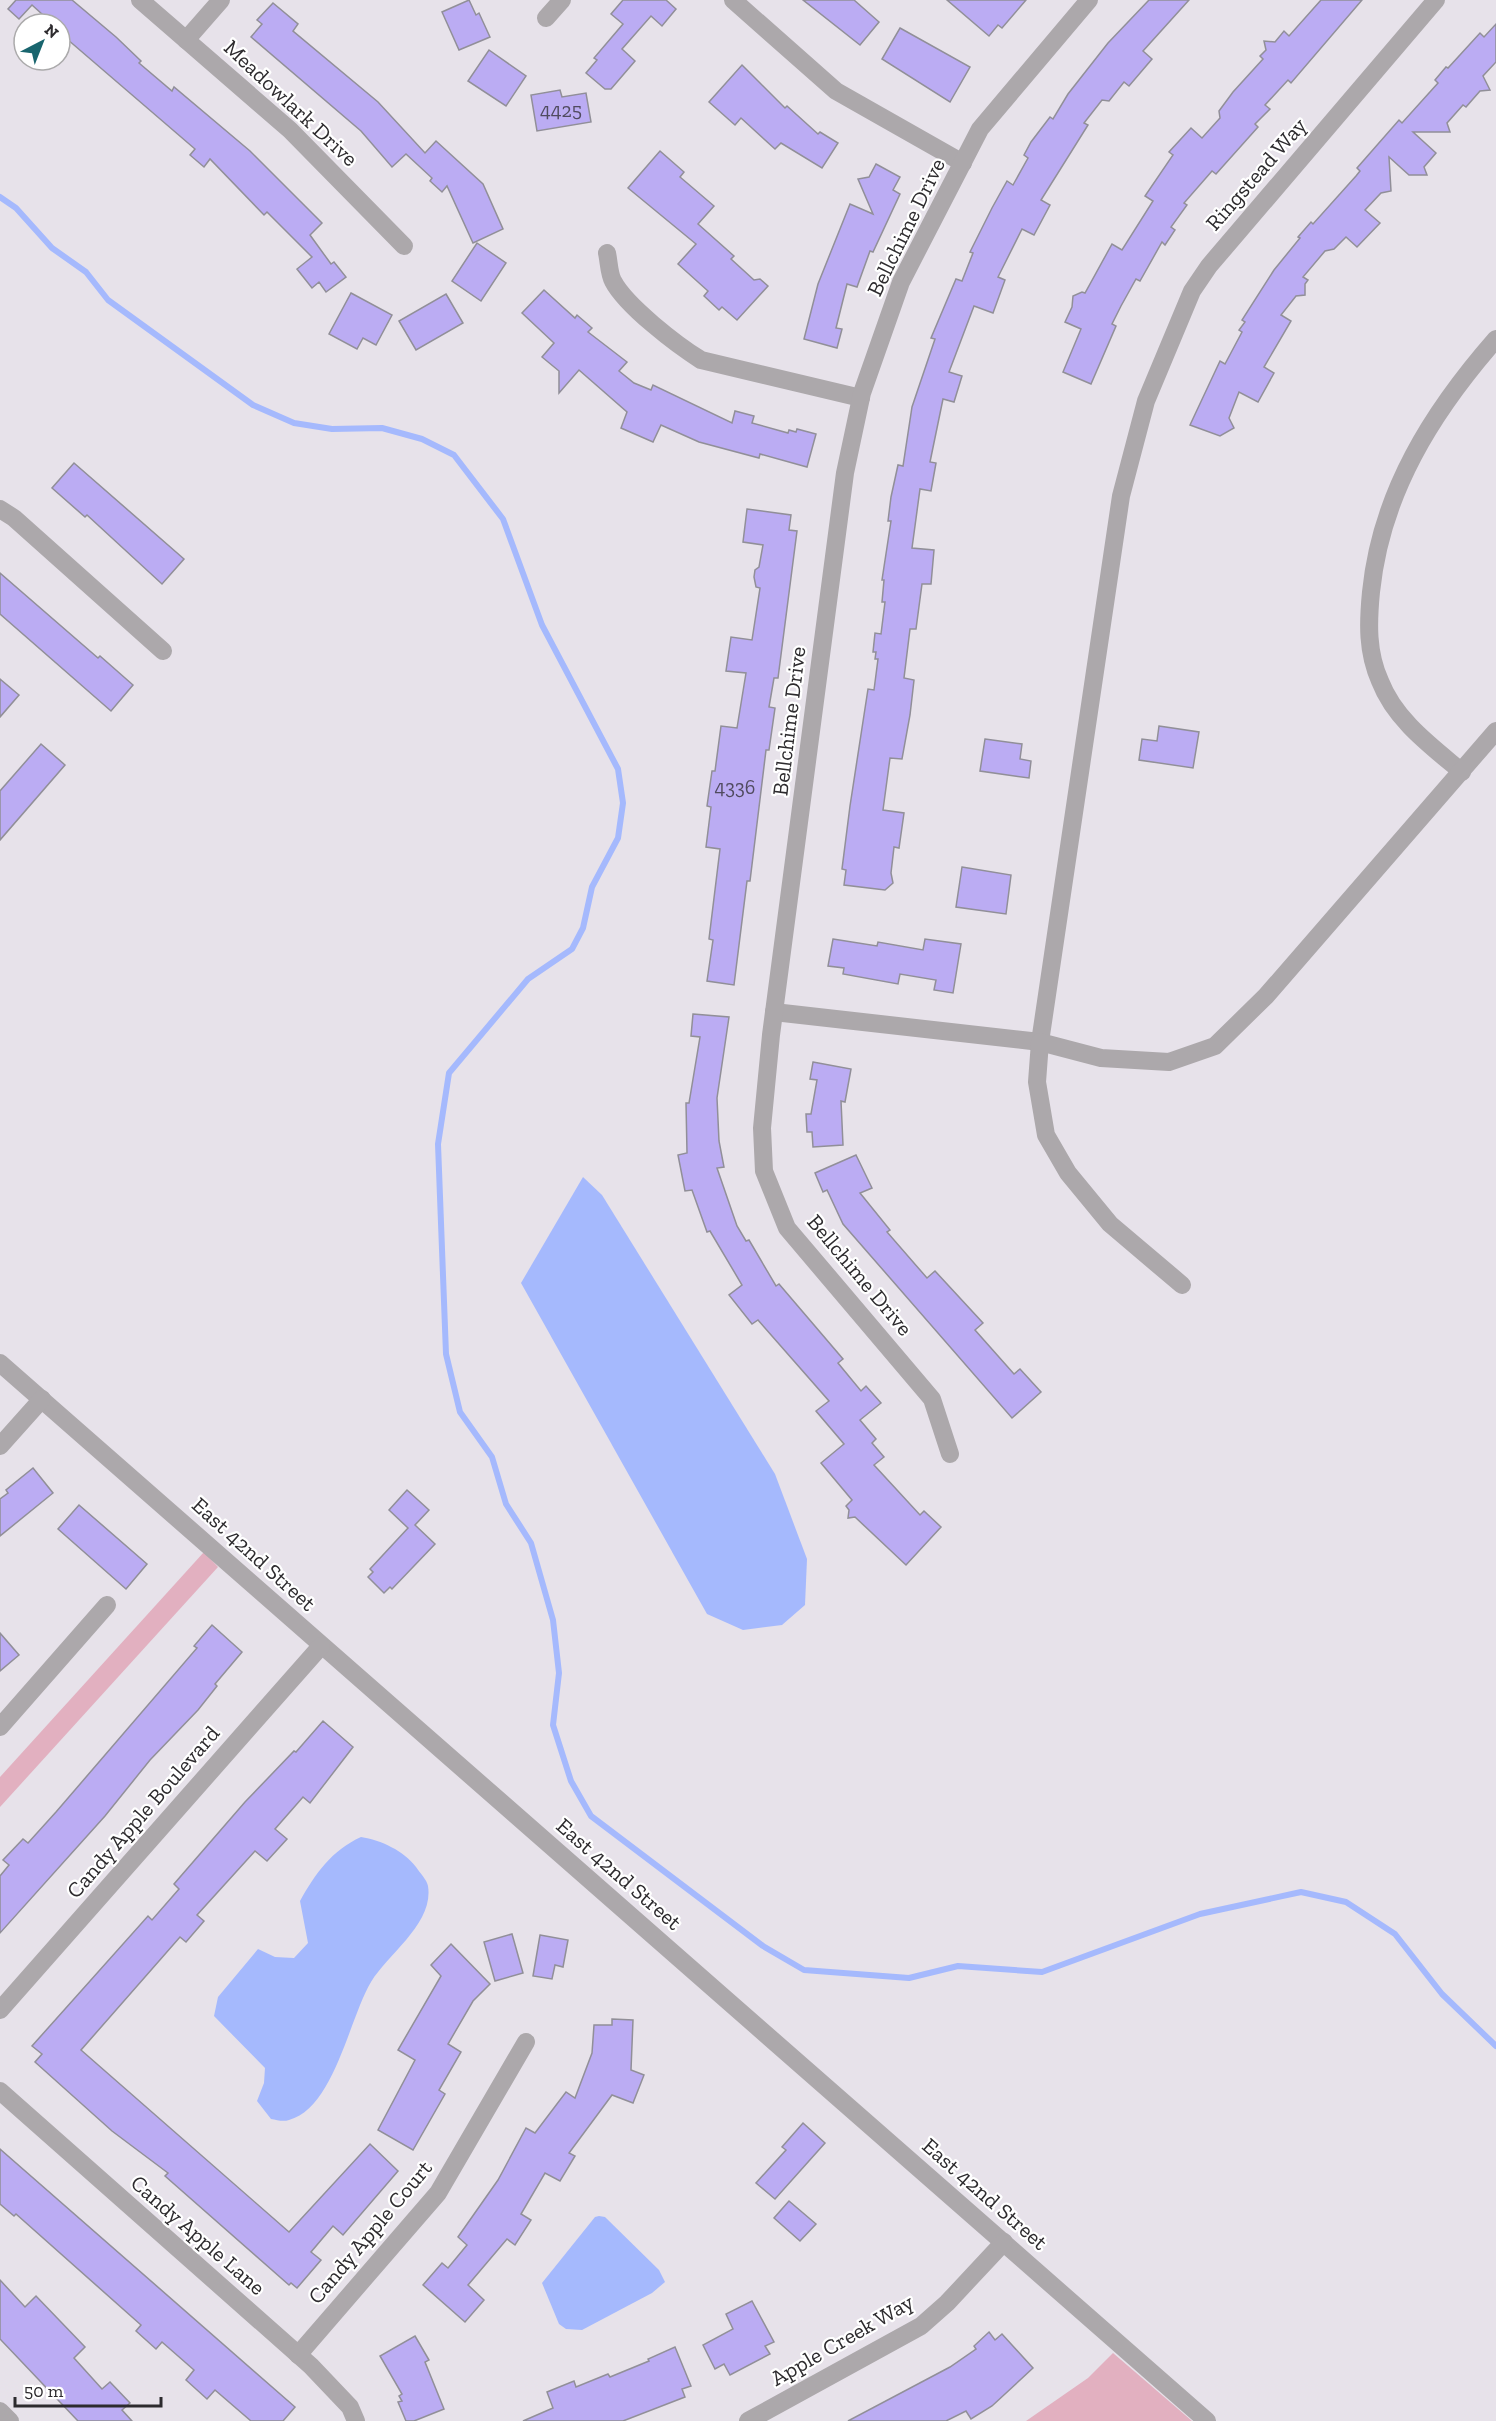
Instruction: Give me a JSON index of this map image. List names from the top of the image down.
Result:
{
  "streets": {
    "street": [
      "Meadowlark Drive",
      "Ringstead Way",
      "Bellchime Drive",
      "East 42nd Street",
      "Candy Apple Boulevard",
      "Candy Apple Court",
      "Candy Apple Lane",
      "Apple Creek Way"
    ]
  },
  "crossings": [
    ["East 42nd Street", "Candy Apple Boulevard"],
    ["East 42nd Street", "Apple Creek Way"],
    ["Candy Apple Court", "Candy Apple Lane"]
  ],
  "house_numbers": ["4425", "4336"],
  "scale_bar": "50 m",
  "north": "top right"
}
